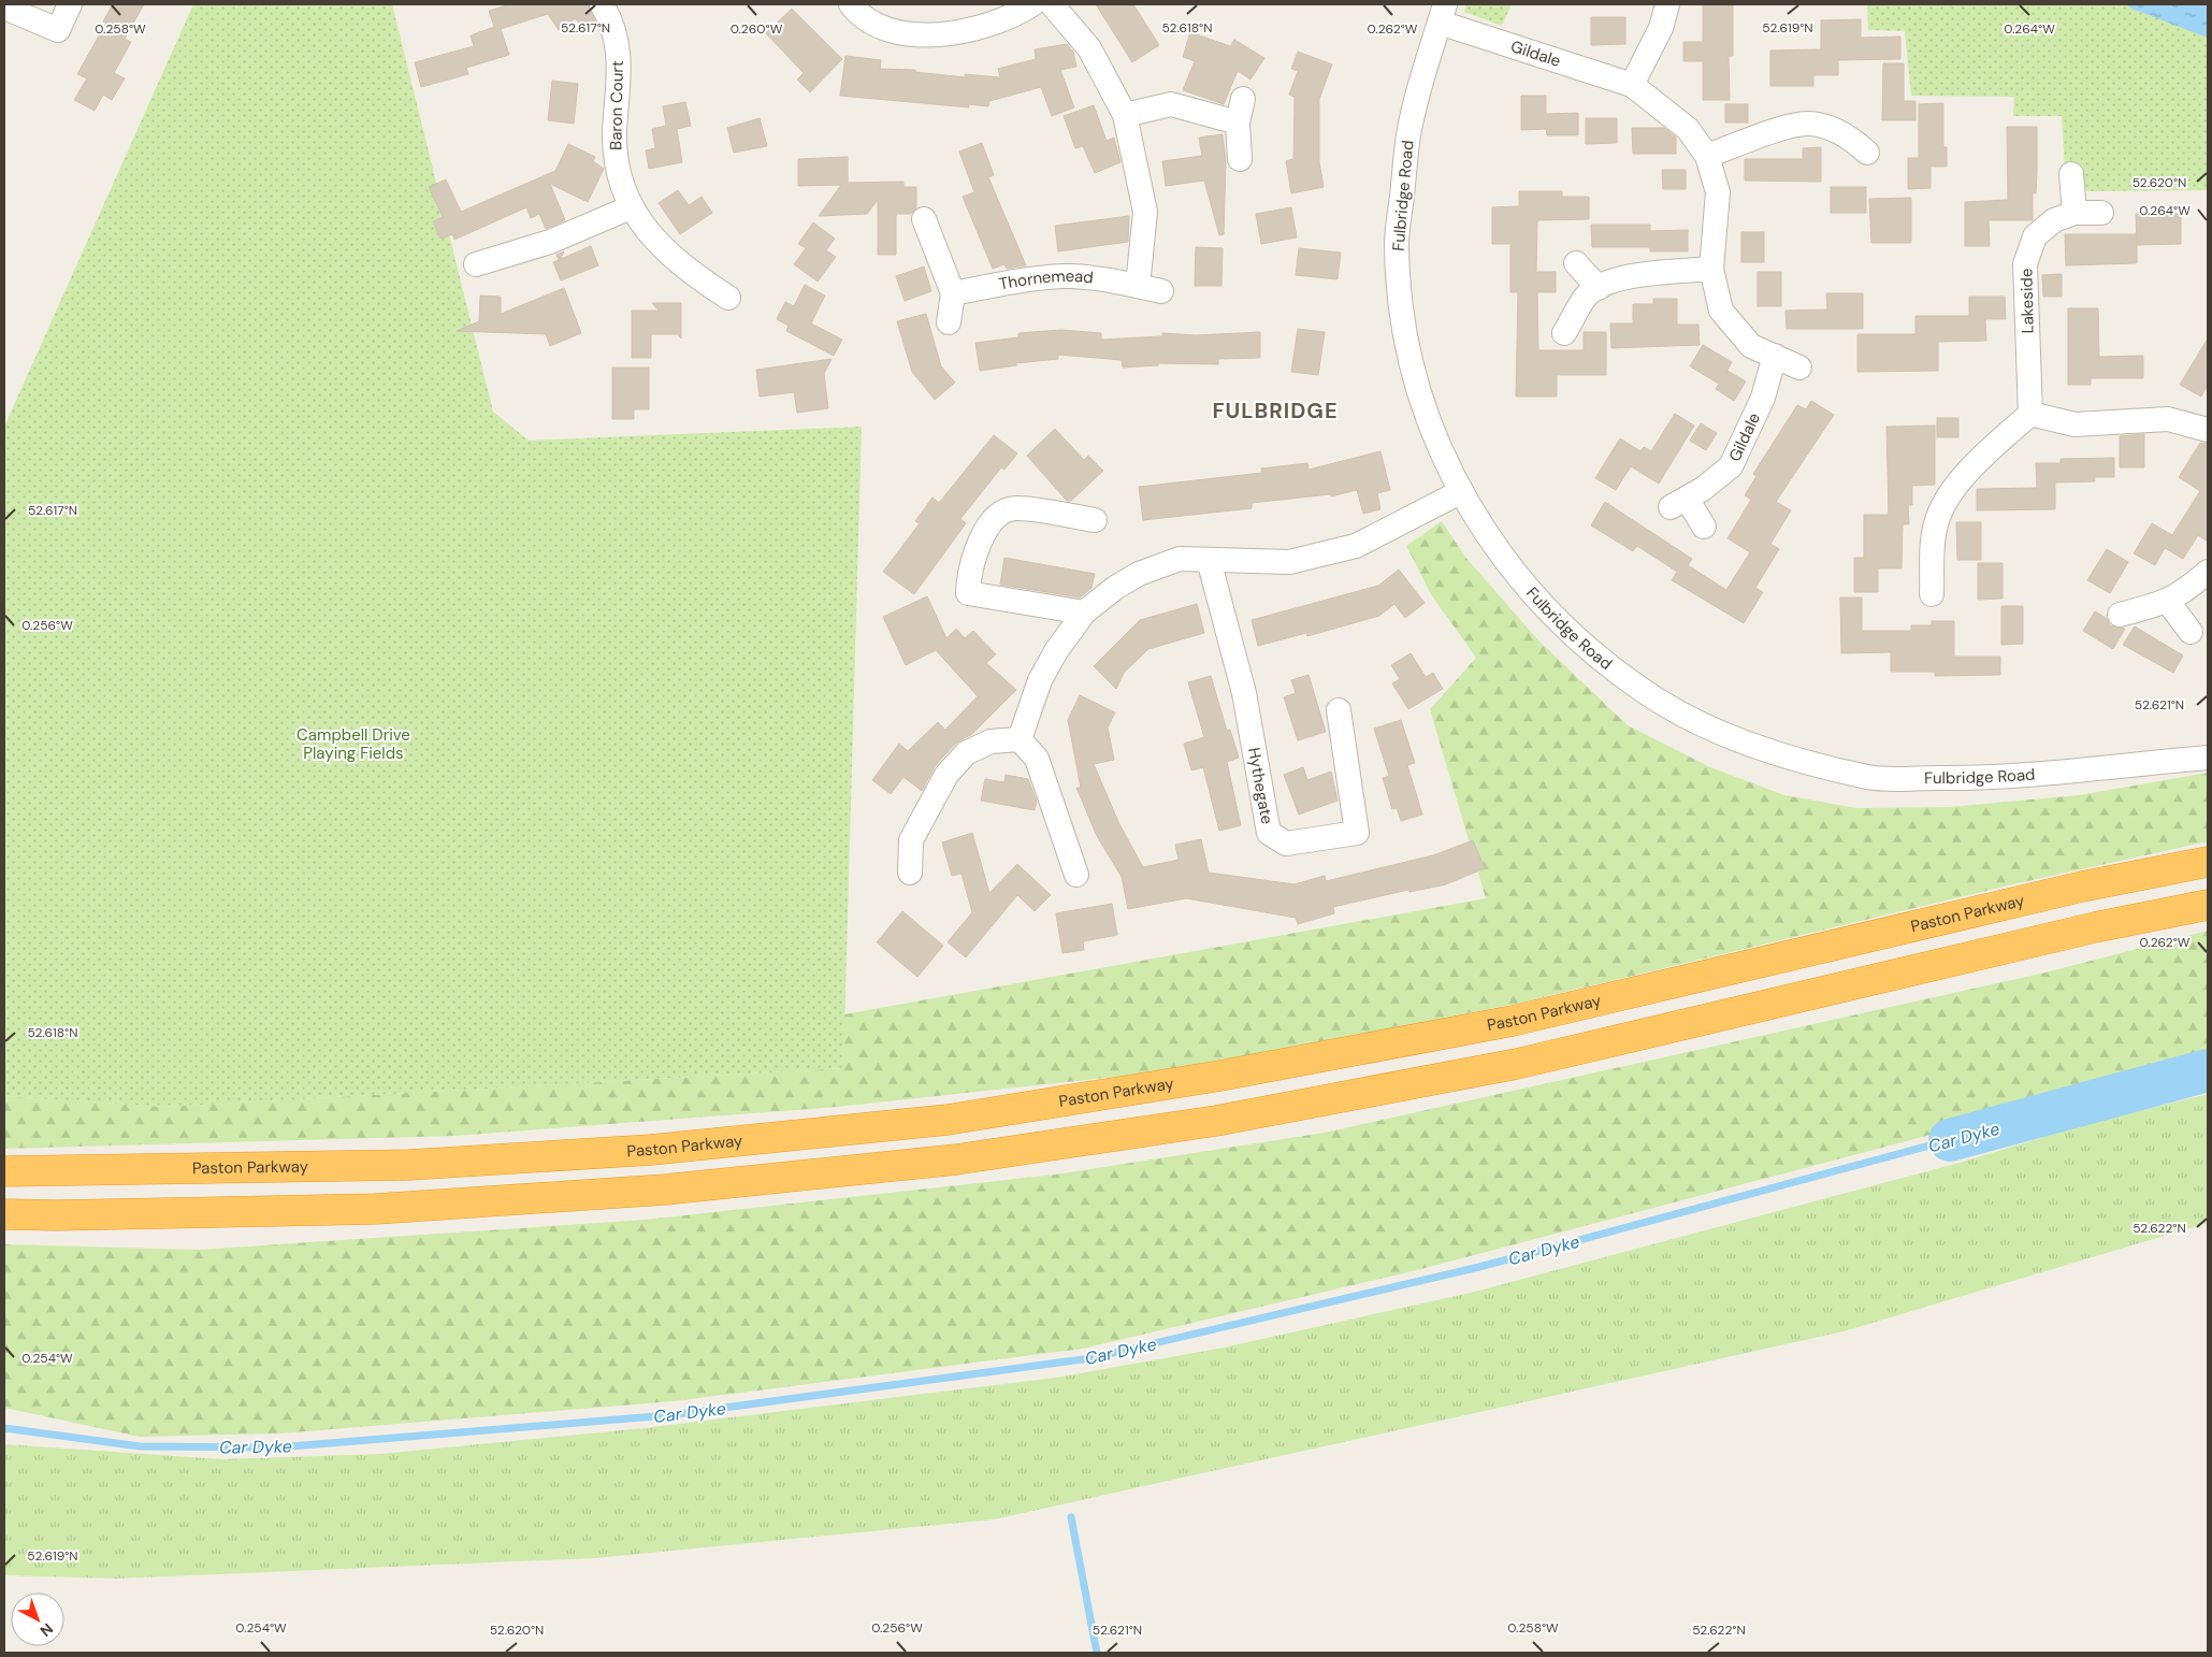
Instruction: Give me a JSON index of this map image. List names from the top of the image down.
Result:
{
  "streets": {
    "highway": ["Paston Parkway"],
    "street": [
      "Gildale",
      "Baron Court",
      "Fulbridge Road",
      "Thornemead",
      "Lakeside",
      "Hythegate"
    ]
  },
  "crossings": [
    ["Gildale", "Fulbridge Road"]
  ],
  "districts": ["FULBRIDGE"],
  "water": ["Car Dyke"],
  "parks": ["Campbell Drive Playing Fields"],
  "north": "bottom right",
  "coordinates": [
    "52.617°N",
    "52.618°N",
    "52.619°N",
    "0.258°W",
    "0.260°W",
    "0.262°W",
    "0.264°W",
    "52.620°N",
    "0.256°W",
    "52.621°N",
    "52.622°N",
    "0.254°W"
  ]
}
